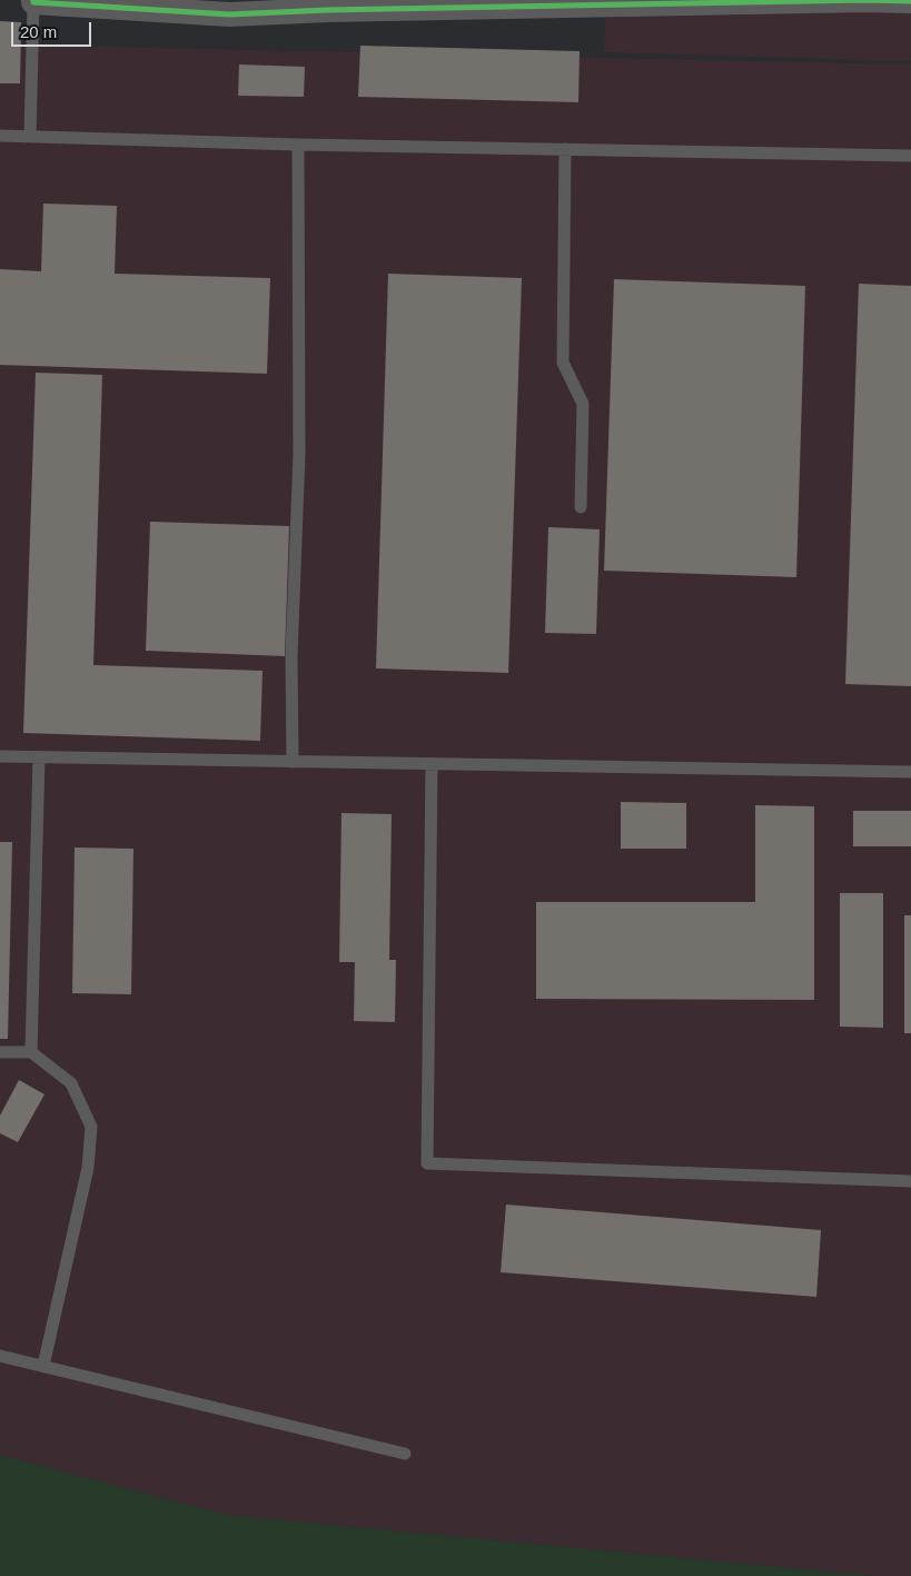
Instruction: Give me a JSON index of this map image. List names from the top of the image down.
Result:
{
  "scale_bar": "20 m"
}
